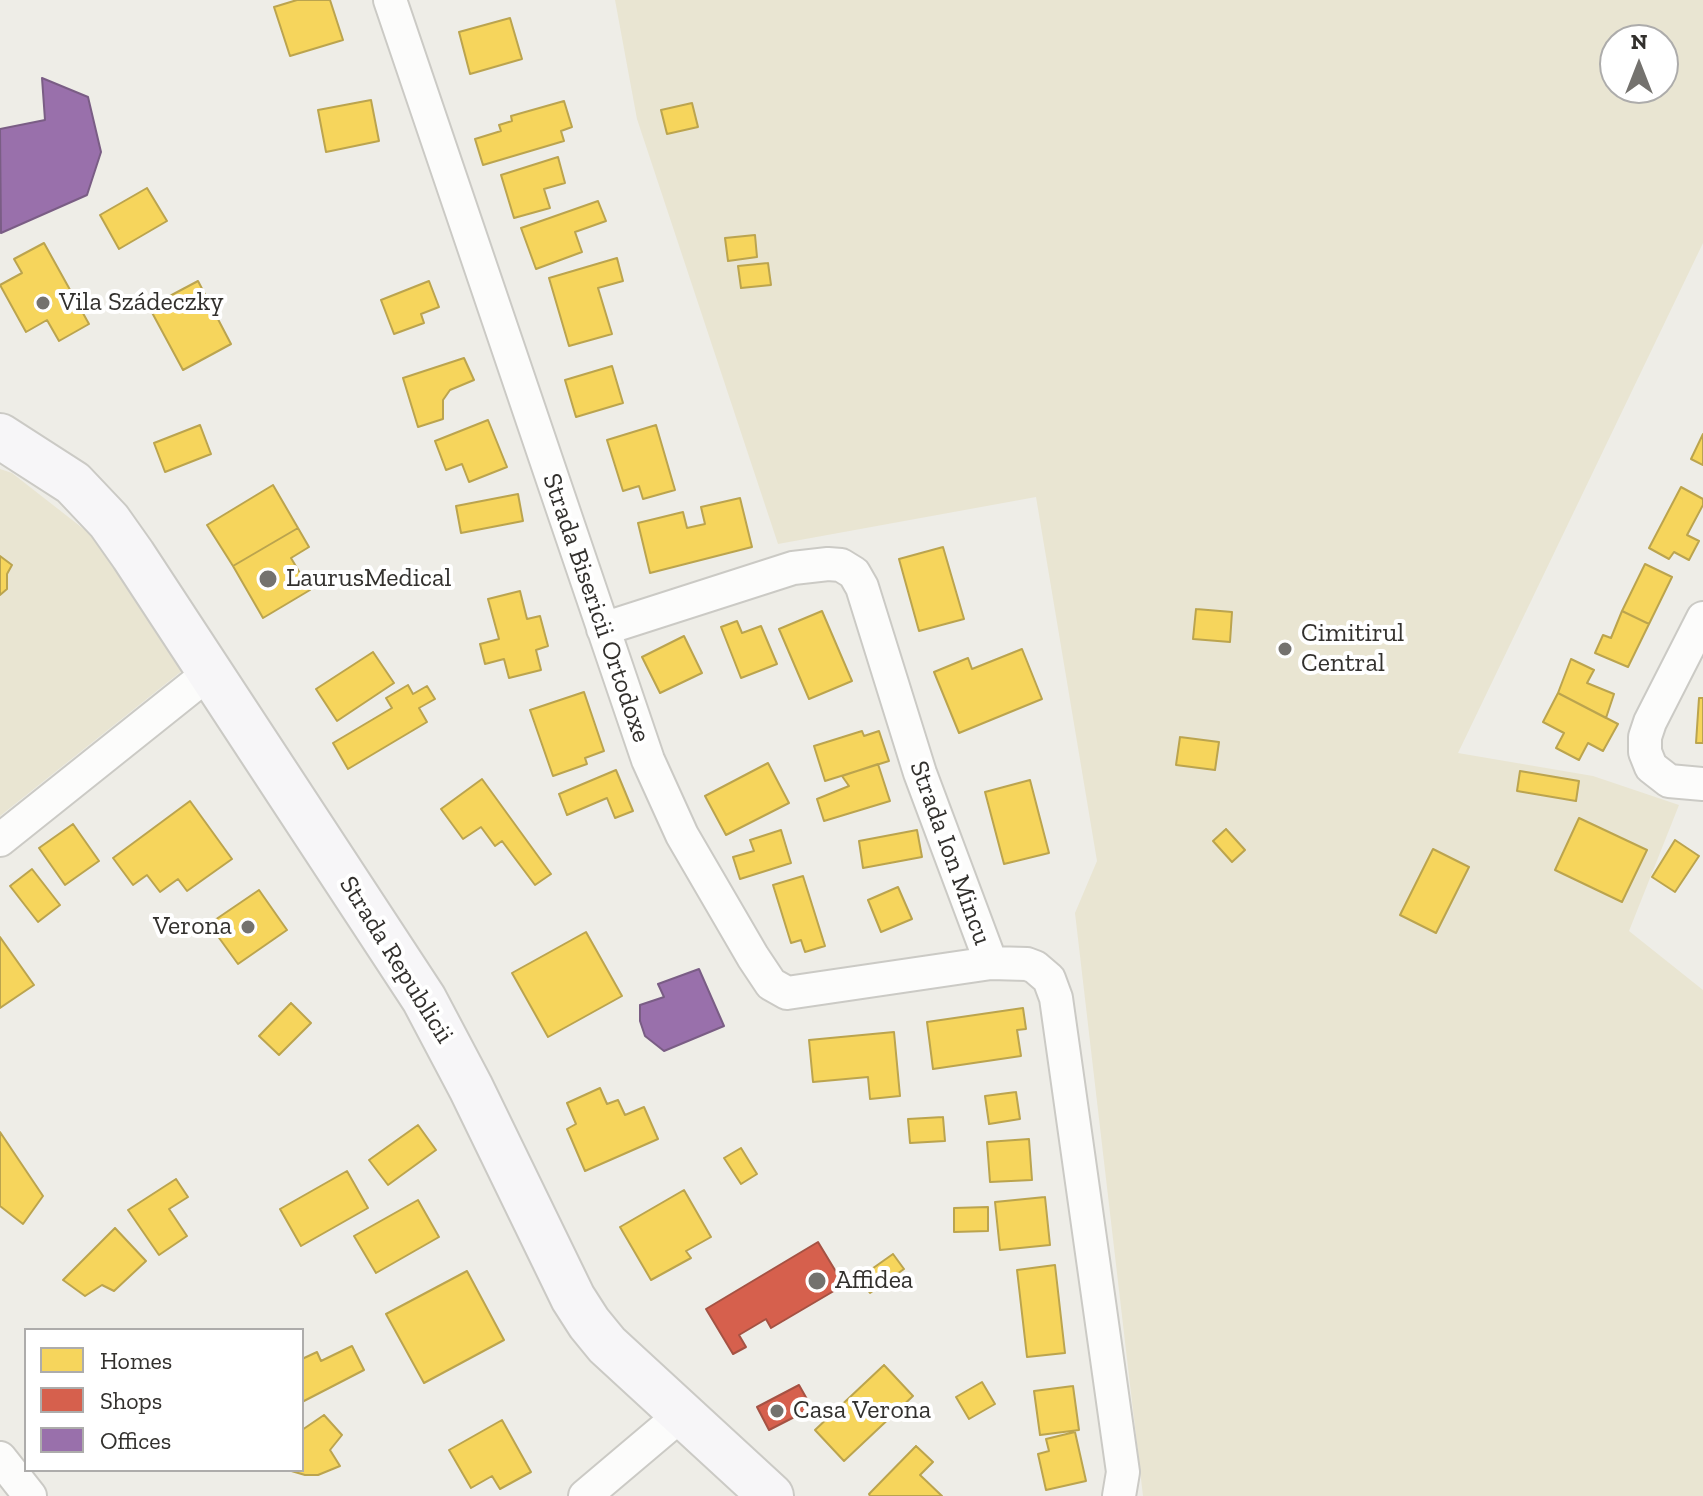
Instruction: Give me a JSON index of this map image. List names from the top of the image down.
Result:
{
  "streets": {
    "street": ["Strada Bisericii Ortodoxe", "Strada Ion Mincu", "Strada Republicii"]
  },
  "crossings": [
    ["Strada Bisericii Ortodoxe", "Strada Ion Mincu"]
  ],
  "places": [
    "Vila Szádeczky",
    "LaurusMedical",
    "Cimitirul Central",
    "Verona",
    "Affidea",
    "Casa Verona"
  ],
  "legend": ["Homes", "Shops", "Offices"],
  "north": "top"
}
